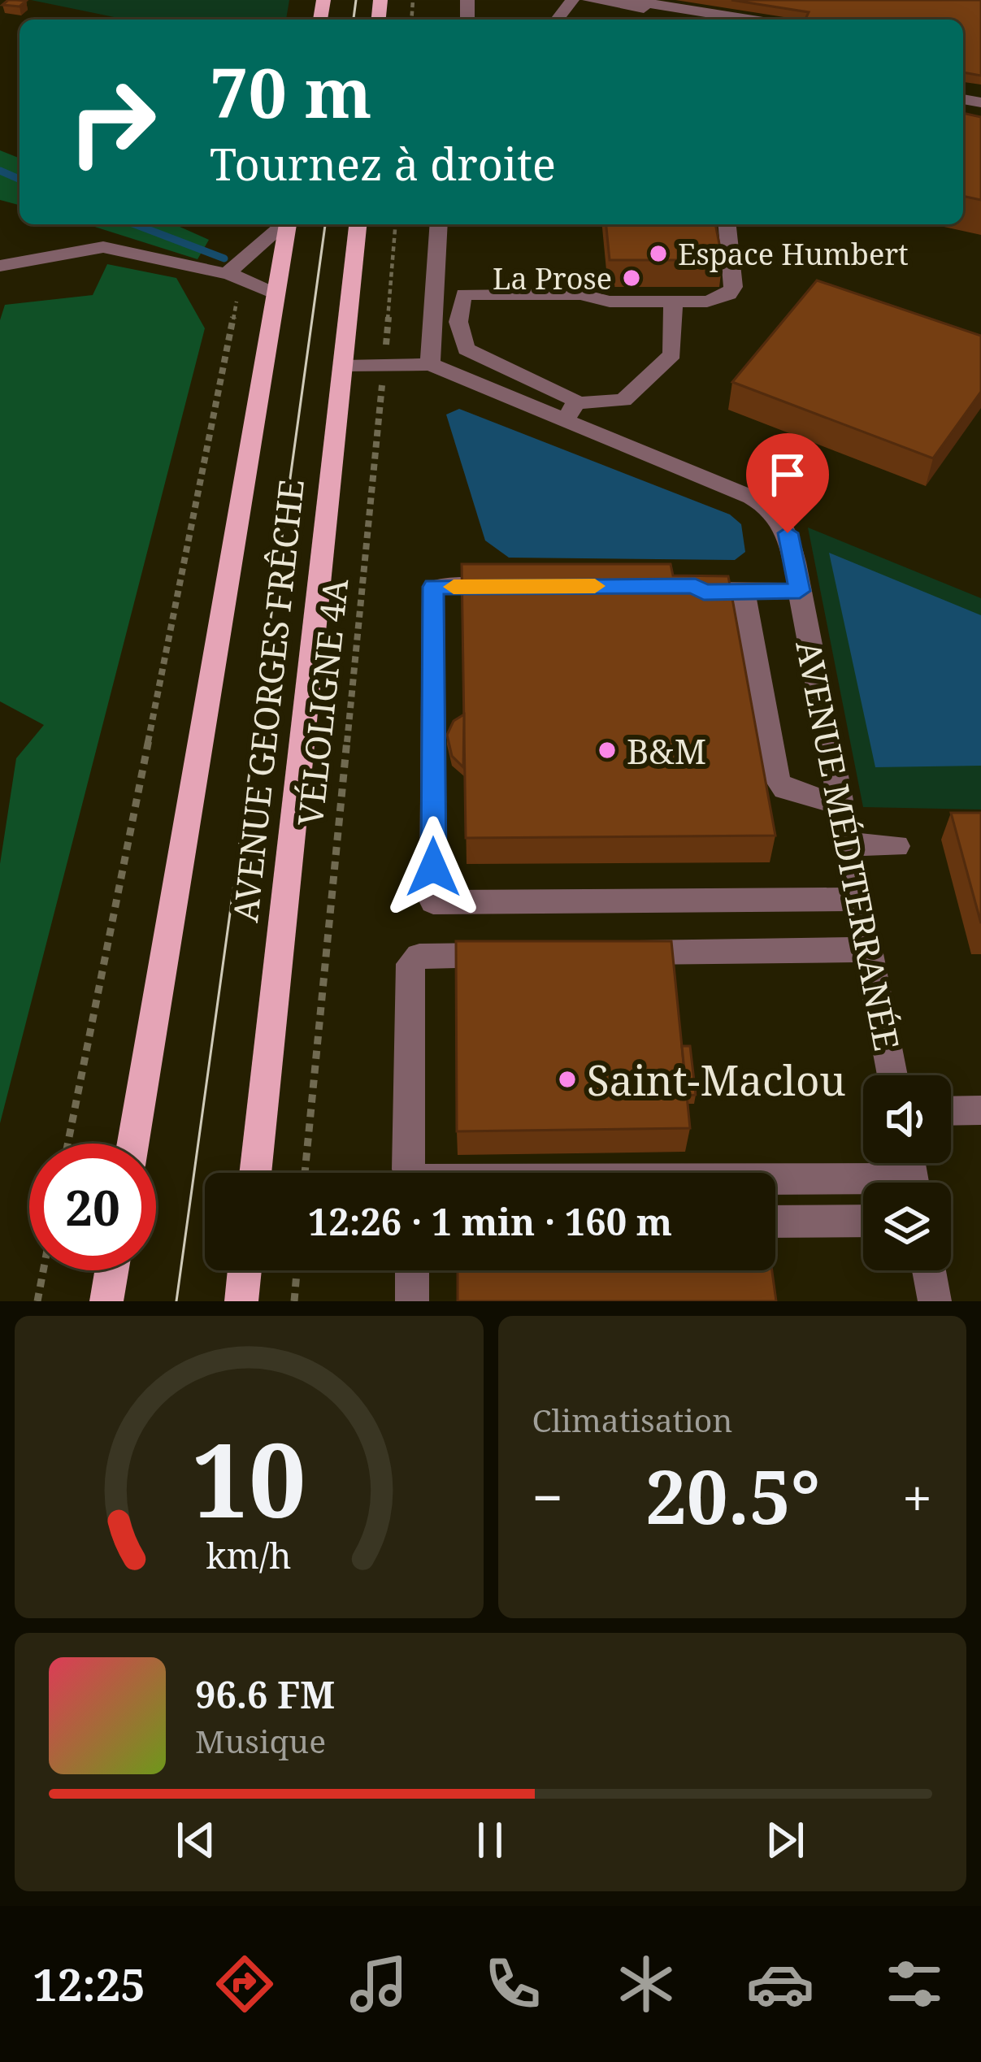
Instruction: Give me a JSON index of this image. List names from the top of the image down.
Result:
{
  "streets": {
    "main road": ["AVENUE GEORGES FRÊCHE"],
    "street": ["AVENUE MÉDITERRANÉE"],
    "path": ["VÉLOLIGNE 4A"]
  },
  "places": [
    "Espace Humbert",
    "La Prose",
    "B&M",
    "Saint-Maclou"
  ],
  "page": {
    "turn": ["70 m", "Tournez à droite"],
    "limit": "20",
    "trip": "12:26 · 1 min · 160 m",
    "tile": "Climatisation",
    "heat": ["−", "20.5°", "+"],
    "song": ["96.6 FM", "Musique"],
    "tabs": "12:25",
    "gauge": ["10", "km/h"]
  }
}
